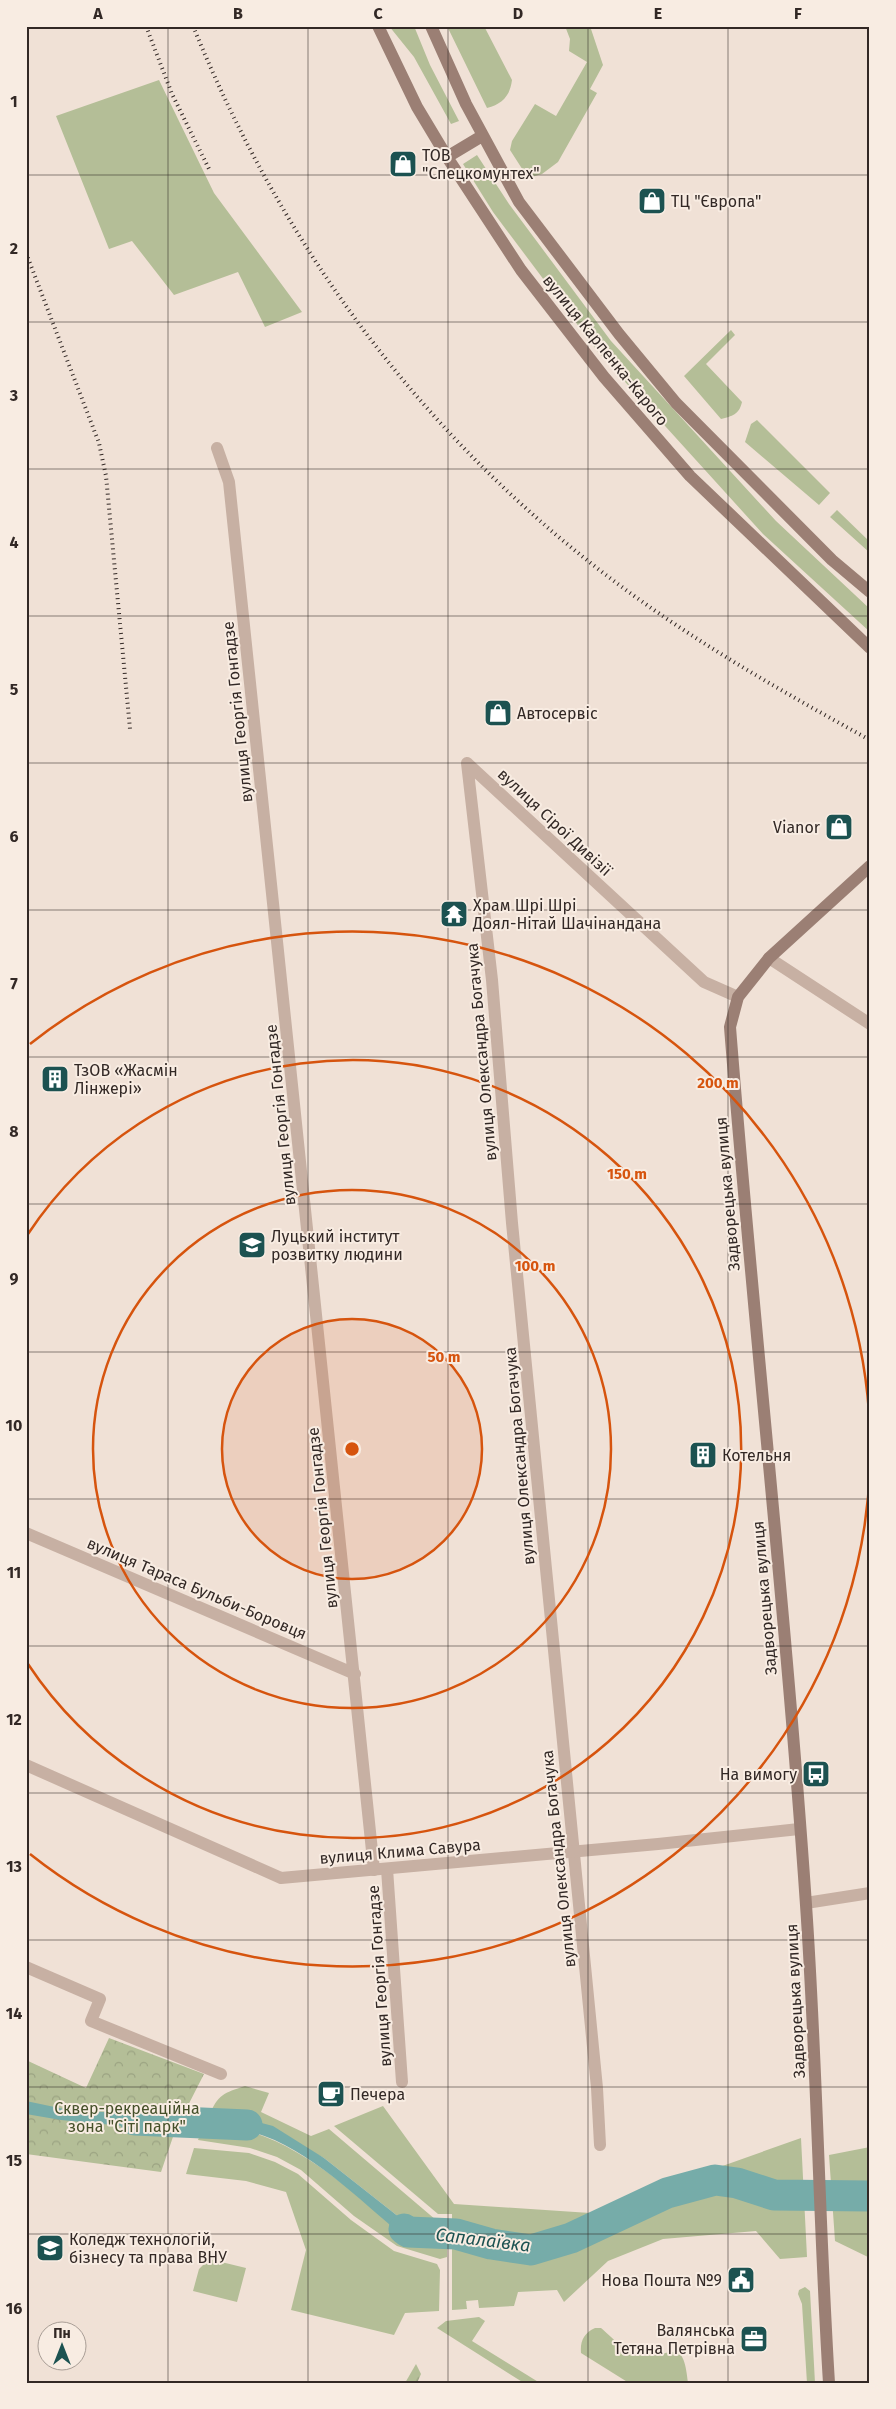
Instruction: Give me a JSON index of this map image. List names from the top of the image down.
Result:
{
  "streets": {
    "main road": ["вулиця Карпенка-Карого", "Задворецька вулиця"],
    "street": [
      "вулиця Георгія Гонгадзе",
      "вулиця Сірої Дивізії",
      "вулиця Олександра Богачука",
      "вулиця Тараса Бульби-Боровця",
      "вулиця Клима Савура"
    ]
  },
  "crossings": [
    ["вулиця Георгія Гонгадзе", "вулиця Тараса Бульби-Боровця"],
    ["вулиця Георгія Гонгадзе", "вулиця Клима Савура"],
    ["вулиця Сірої Дивізії", "вулиця Олександра Богачука"],
    ["вулиця Сірої Дивізії", "Задворецька вулиця"],
    ["вулиця Олександра Богачука", "вулиця Клима Савура"],
    ["Задворецька вулиця", "вулиця Клима Савура"]
  ],
  "water": ["Сапалаївка"],
  "parks": ["Сквер-рекреаційна зона \"Сіті парк\""],
  "places": {
    "shop": [
      "ТОВ \"Спецкомунтех\"",
      "ТЦ \"Європа\"",
      "Автосервіс",
      "Vianor"
    ],
    "temple": ["Храм Шрі Шрі Доял-Нітай Шачінандана"],
    "building": ["ТзОВ «Жасмін Лінжері»", "Котельня"],
    "school or university": ["Луцький інститут розвитку людини", "Коледж технологій, бізнесу та права ВНУ"],
    "bus stop": ["На вимогу"],
    "cafe": ["Печера"],
    "public building": ["Нова Пошта №9"],
    "office": ["Валянська Тетяна Петрівна"]
  },
  "north": "top",
  "grid": {
    "columns": [
      "A",
      "B",
      "C",
      "D",
      "E",
      "F"
    ],
    "rows": [
      "1",
      "2",
      "3",
      "4",
      "5",
      "6",
      "7",
      "8",
      "9",
      "10",
      "11",
      "12",
      "13",
      "14",
      "15",
      "16"
    ]
  },
  "rings": [
    "200 m",
    "150 m",
    "100 m",
    "50 m"
  ]
}
